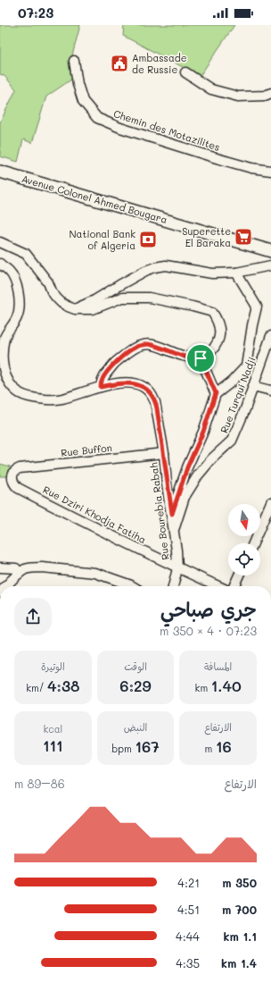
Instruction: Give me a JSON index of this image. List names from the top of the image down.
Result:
{
  "streets": {
    "main road": ["Avenue Colonel Ahmed Bougara"],
    "street": [
      "Chemin des Motazilites",
      "Rue Turqui Nadji",
      "Rue Buffon",
      "Rue Bourebia Rabah",
      "Rue Dziri Khodja Fatiha"
    ]
  },
  "crossings": [
    ["Rue Turqui Nadji", "Rue Bourebia Rabah"],
    ["Rue Buffon", "Rue Bourebia Rabah"],
    ["Rue Buffon", "Rue Dziri Khodja Fatiha"],
    ["Rue Bourebia Rabah", "Rue Dziri Khodja Fatiha"]
  ],
  "places": {
    "public building": ["Ambassade de Russie"],
    "supermarket": ["Superette El Baraka"],
    "bank": ["National Bank of Algeria"]
  },
  "north": "bottom",
  "page": {
    "status": "07:23",
    "heading": ["جري صباحي", "07:23 · 4 × 350 m"],
    "stats": [
      ["المسافة", "1.40 km"],
      ["الوقت", "6:29"],
      ["الوتيرة", "4:38 /km"],
      ["الارتفاع", "16 m"],
      ["النبض", "167 bpm"],
      ["kcal", "111"]
    ],
    "chart": ["الارتفاع", "86–89 m"],
    "list": [
      {
        "name": "350 m",
        "note": "4:21"
      },
      {
        "name": "700 m",
        "note": "4:51"
      },
      {
        "name": "1.1 km",
        "note": "4:44"
      },
      {
        "name": "1.4 km",
        "note": "4:35"
      }
    ]
  }
}
